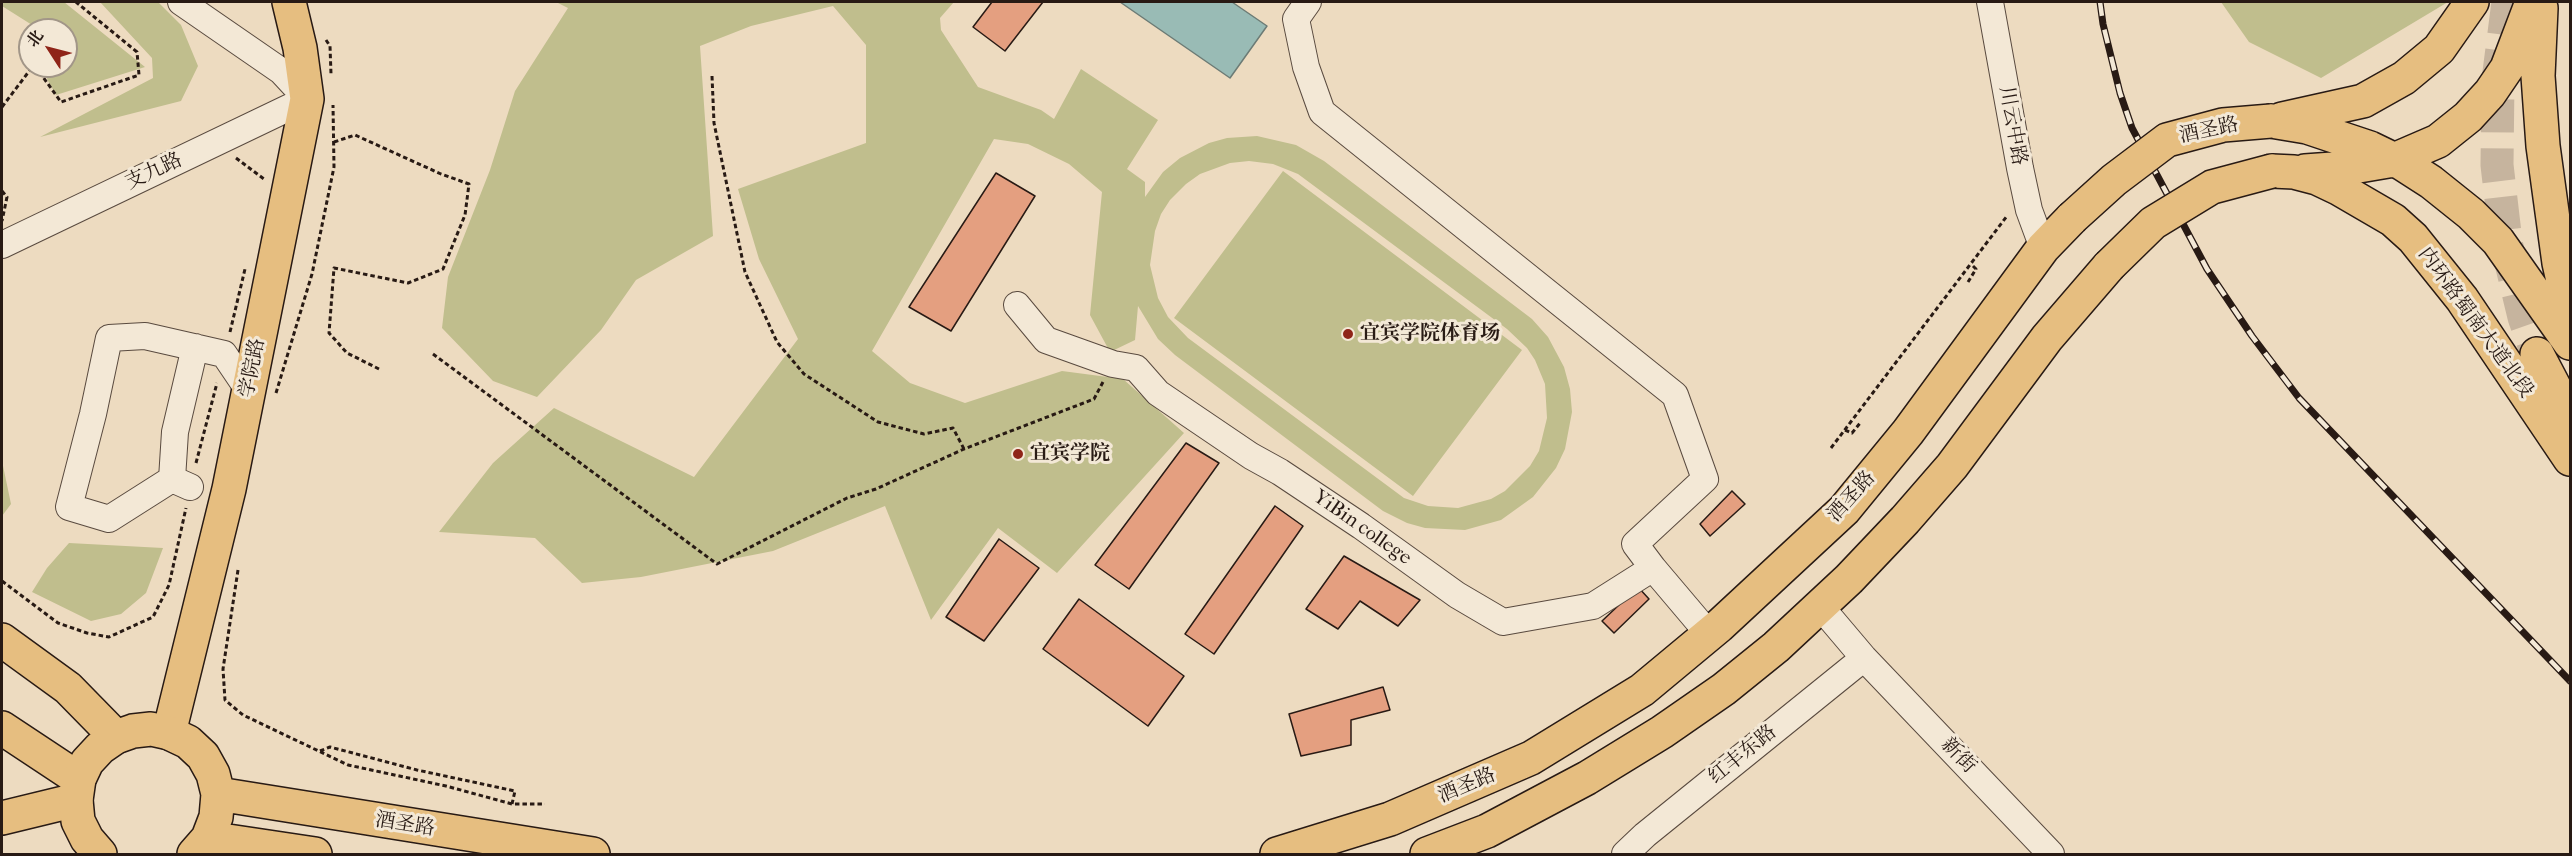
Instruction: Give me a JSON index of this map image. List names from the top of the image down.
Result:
{
  "streets": {
    "main road": ["酒圣路", "内环路蜀南大道北段", "学院路"],
    "street": [
      "川云中路",
      "支九路",
      "YiBin college",
      "红丰东路",
      "新街"
    ]
  },
  "crossings": [
    ["川云中路", "酒圣路"],
    ["支九路", "学院路"],
    ["红丰东路", "新街"]
  ],
  "places": ["宜宾学院体育场", "宜宾学院"],
  "north": "top left"
}
